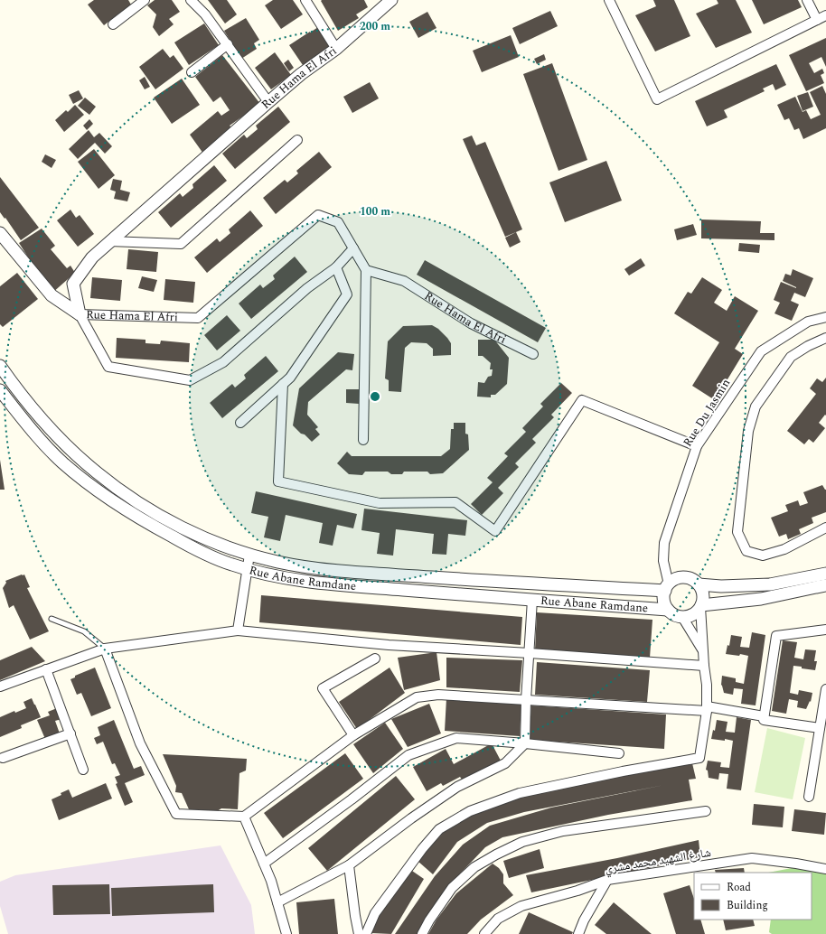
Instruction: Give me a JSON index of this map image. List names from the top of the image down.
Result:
{
  "streets": {
    "street": [
      "Rue Hama El Afri",
      "Rue Du Jasmin",
      "Rue Abane Ramdane",
      "شارغ الشهيد محمد مشري"
    ]
  },
  "crossings": [
    ["Rue Du Jasmin", "Rue Abane Ramdane"]
  ],
  "legend": ["Road", "Building"],
  "rings": ["200 m", "100 m"]
}
